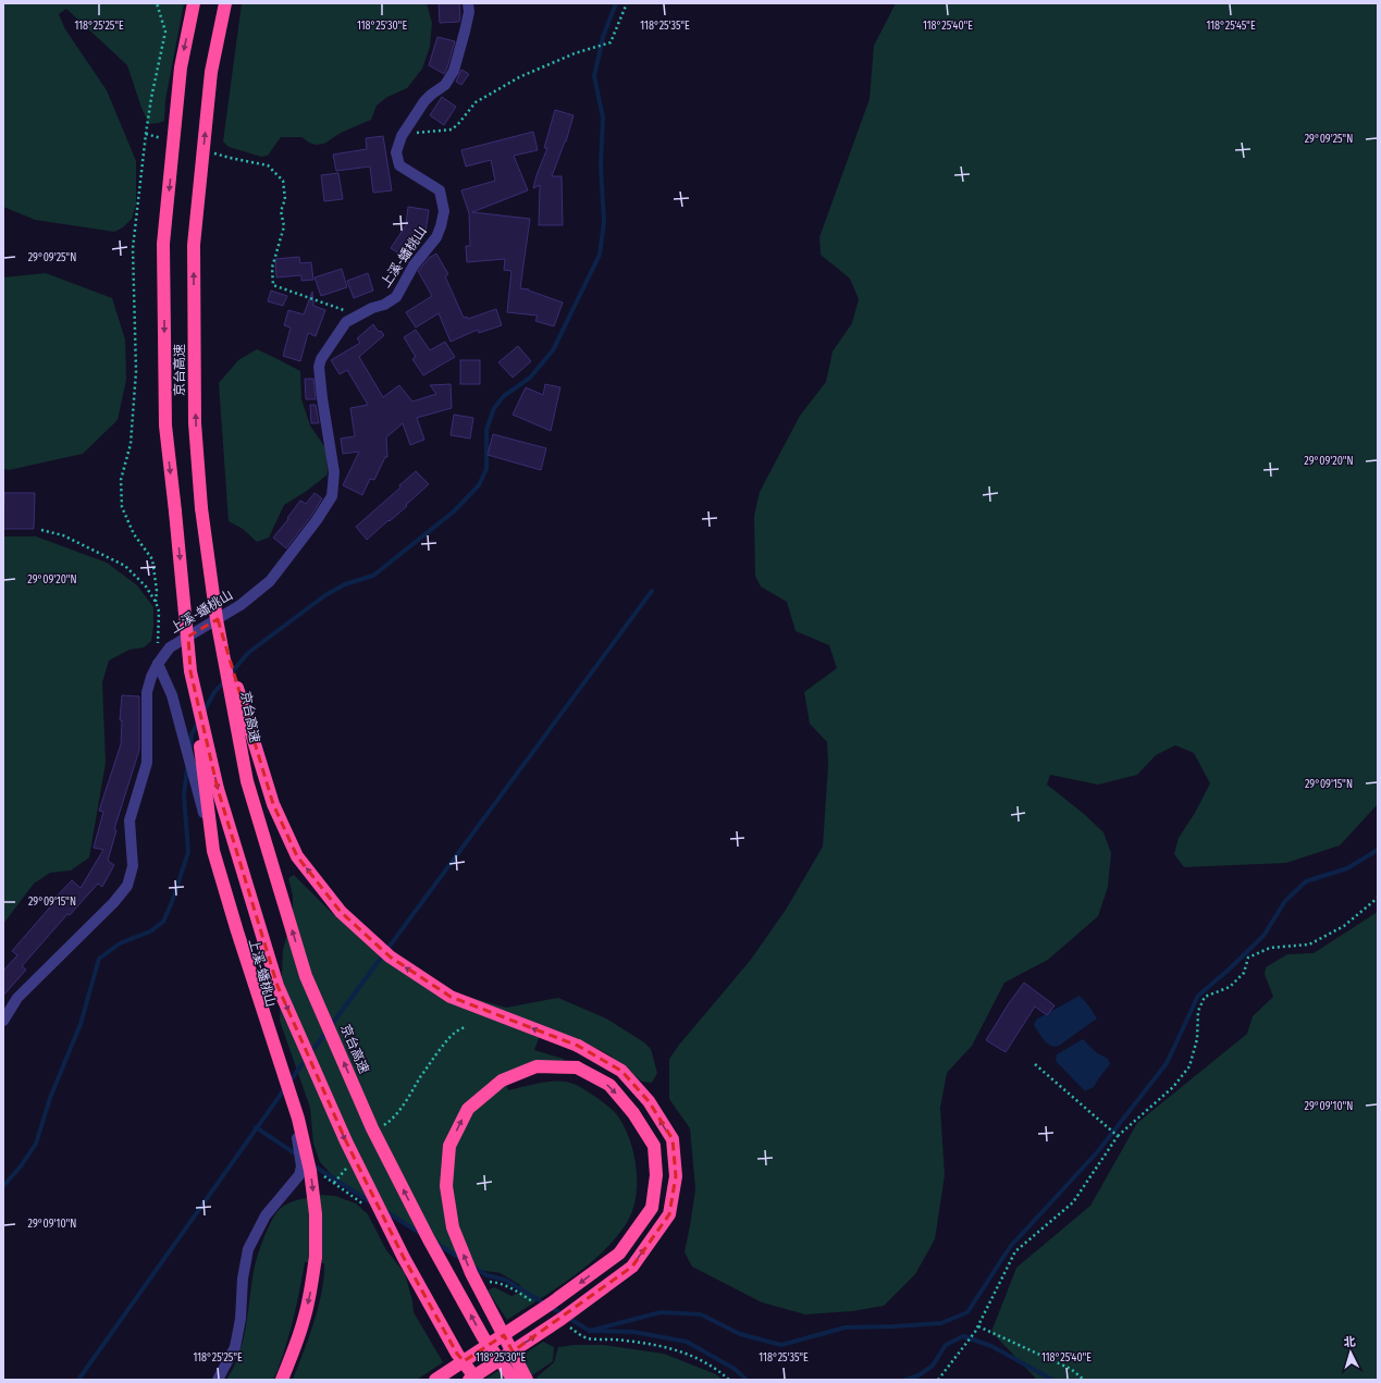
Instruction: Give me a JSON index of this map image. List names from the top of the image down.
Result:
{
  "streets": {
    "highway": ["京台高速"],
    "street": ["上溪-蟠桃山"]
  },
  "north": "top",
  "coordinates": [
    "118°25'25\"E",
    "118°25'30\"E",
    "118°25'35\"E",
    "118°25'40\"E",
    "118°25'45\"E",
    "29°09'25\"N",
    "29°09'20\"N",
    "29°09'15\"N",
    "29°09'10\"N"
  ]
}
